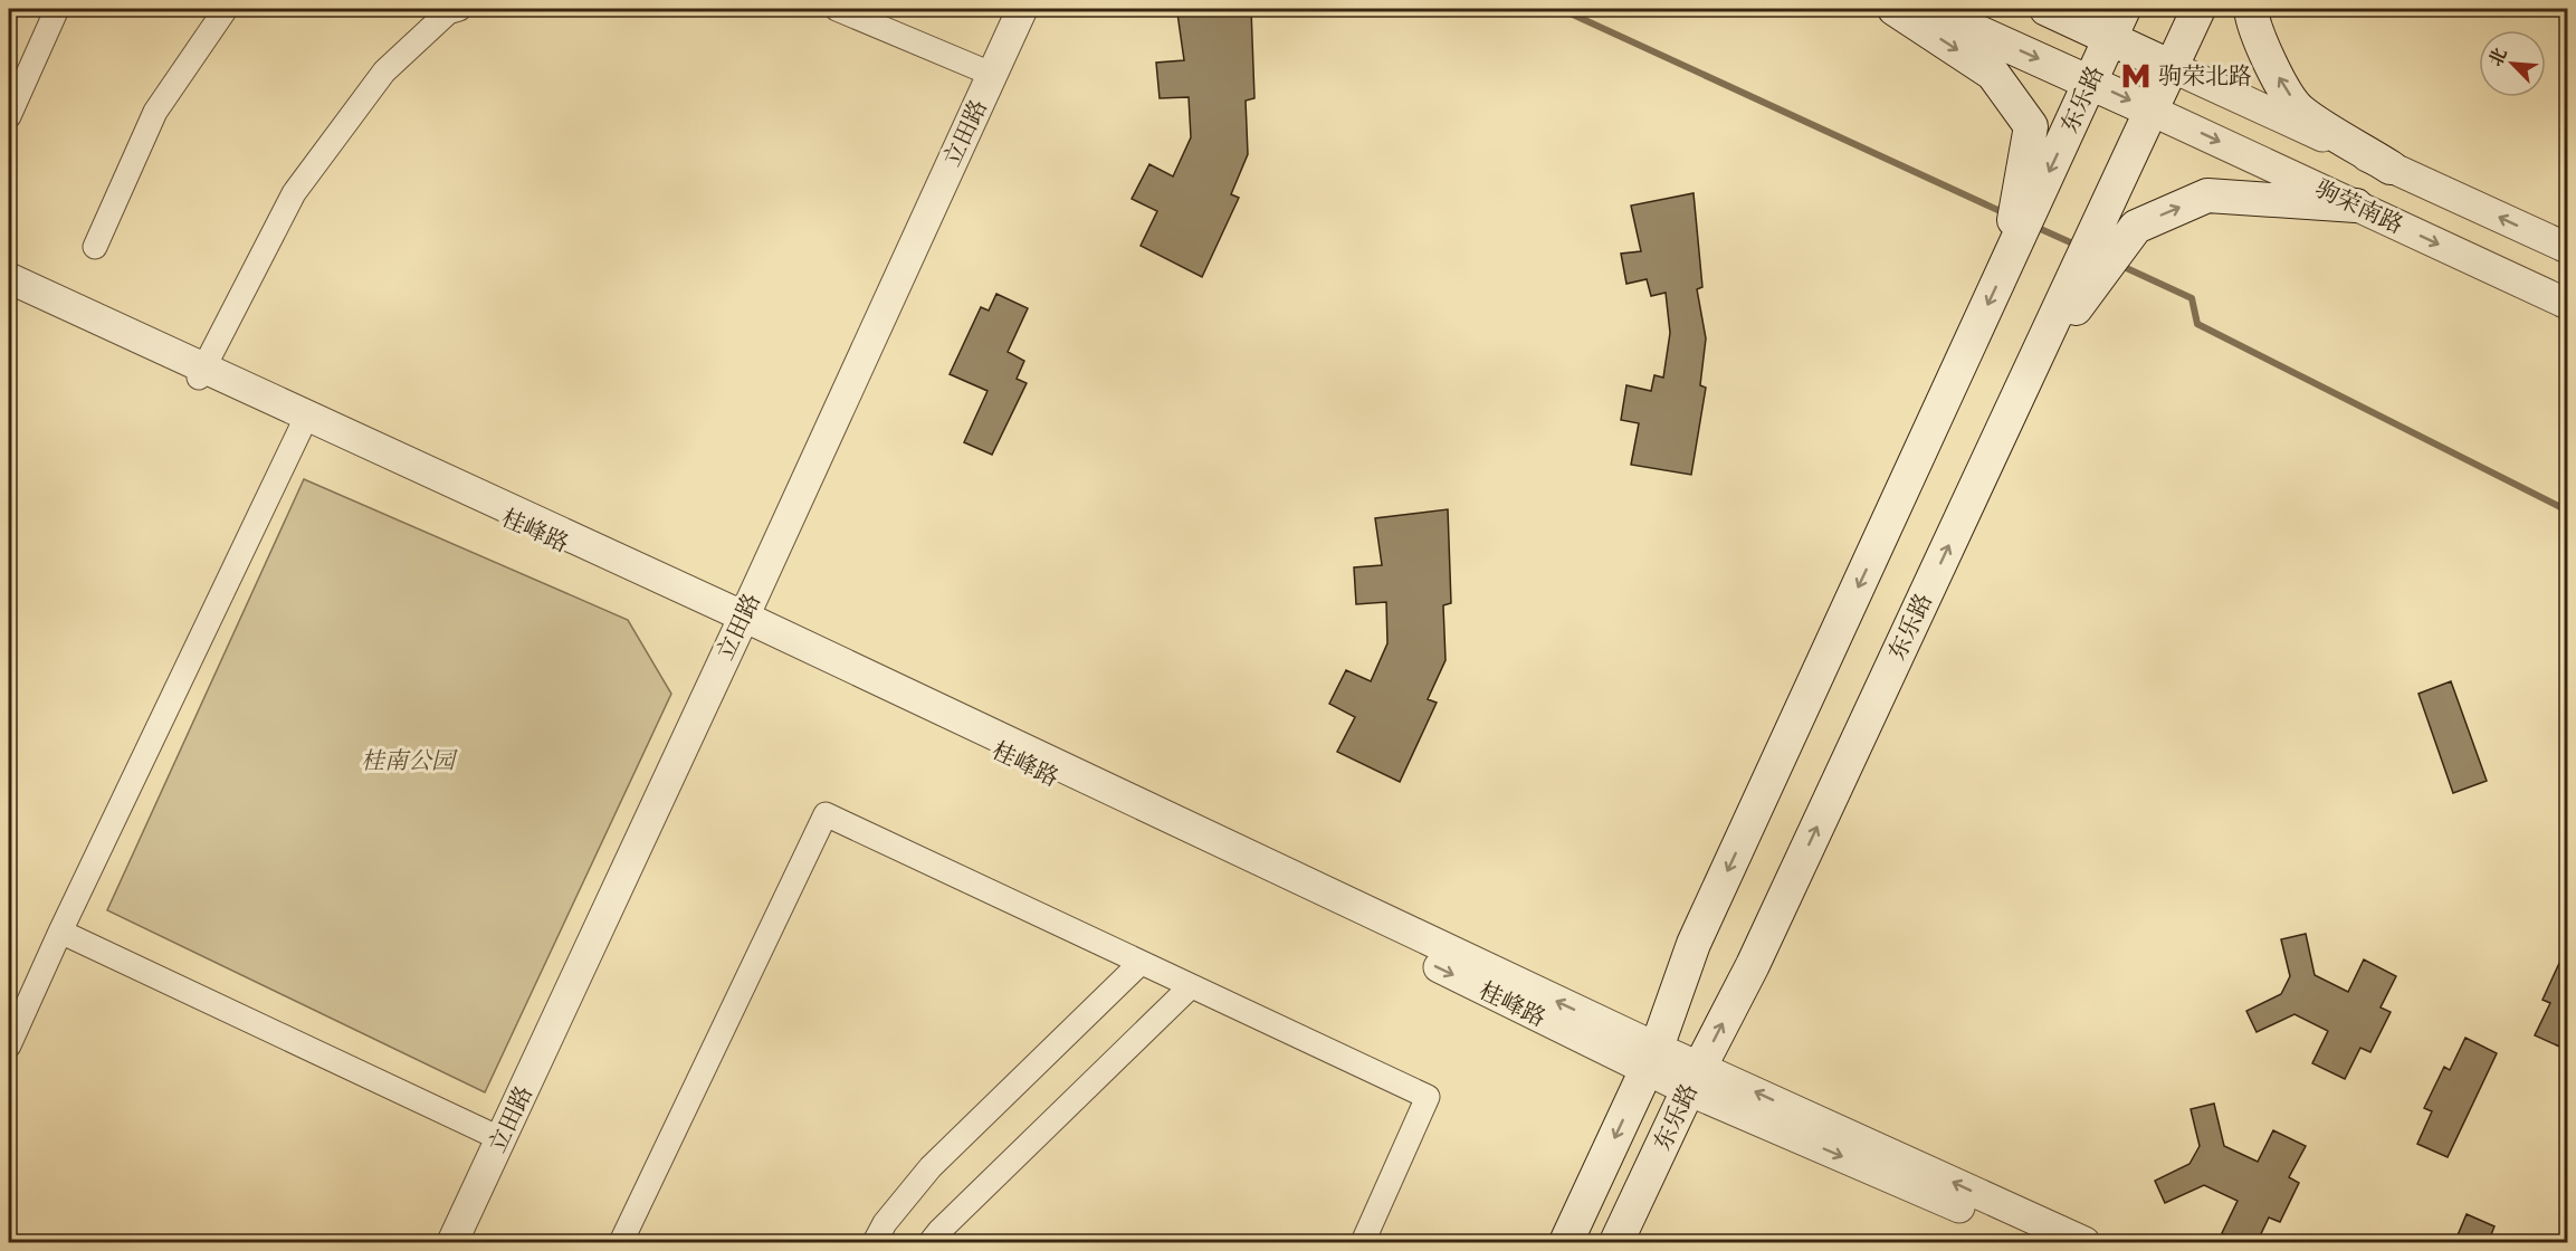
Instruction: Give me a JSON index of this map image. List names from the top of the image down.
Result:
{
  "streets": {
    "main road": ["东乐路"],
    "street": ["立田路", "驹荣南路", "桂峰路"]
  },
  "crossings": [
    ["东乐路", "驹荣南路"],
    ["东乐路", "桂峰路"],
    ["立田路", "桂峰路"]
  ],
  "parks": ["桂南公园"],
  "places": {
    "metro station": ["驹荣北路"]
  },
  "north": "top left"
}
